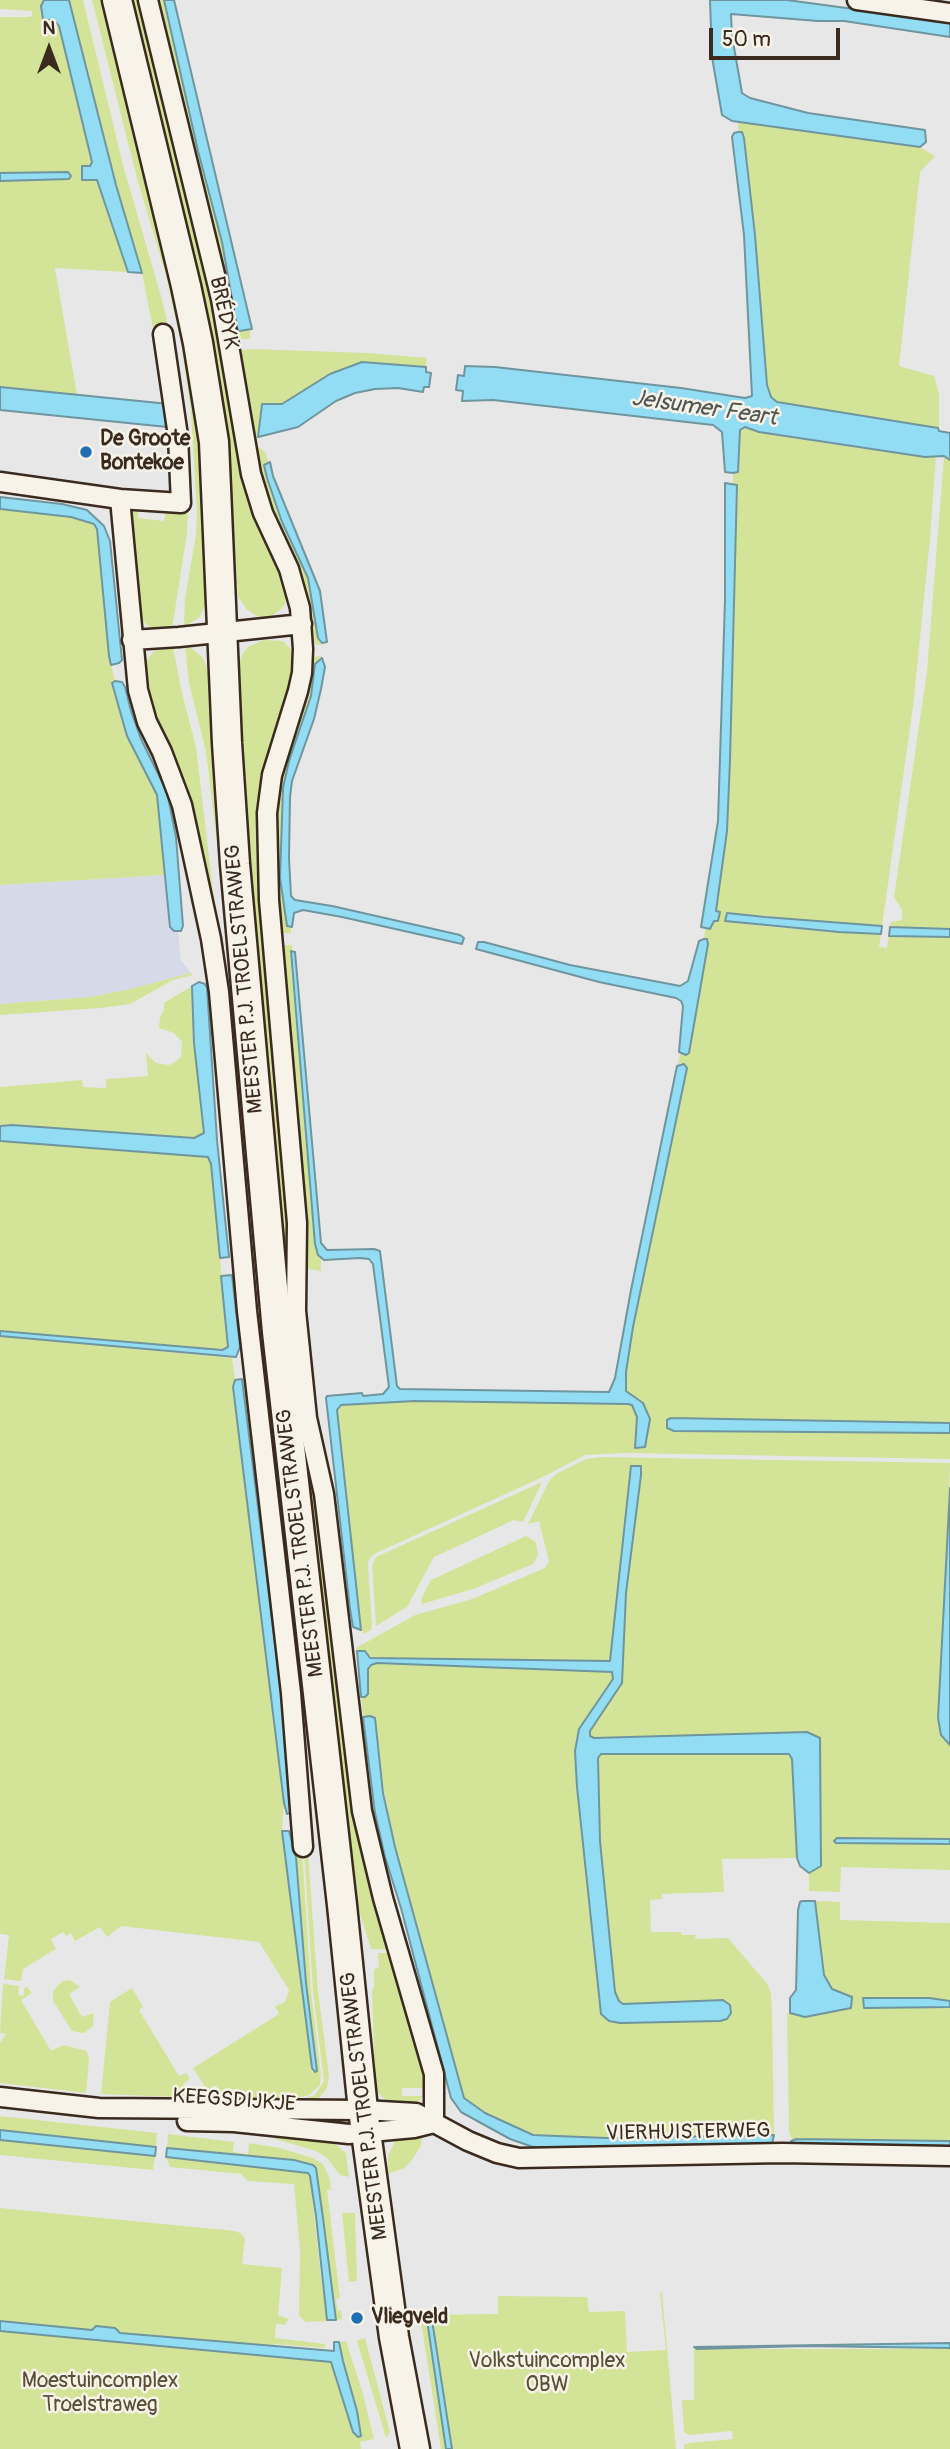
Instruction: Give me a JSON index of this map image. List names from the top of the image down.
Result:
{
  "streets": {
    "main road": ["BRÉDYK", "MEESTER P.J. TROELSTRAWEG"],
    "street": ["KEEGSDIJKJE", "VIERHUISTERWEG"]
  },
  "crossings": [
    ["BRÉDYK", "MEESTER P.J. TROELSTRAWEG"],
    ["MEESTER P.J. TROELSTRAWEG", "KEEGSDIJKJE"],
    ["MEESTER P.J. TROELSTRAWEG", "VIERHUISTERWEG"]
  ],
  "water": ["Jelsumer Feart"],
  "parks": ["Volkstuincomplex OBW", "Moestuincomplex Troelstraweg"],
  "places": ["De Groote Bontekoe", "Vliegveld"],
  "scale_bar": "50 m",
  "north": "top"
}
